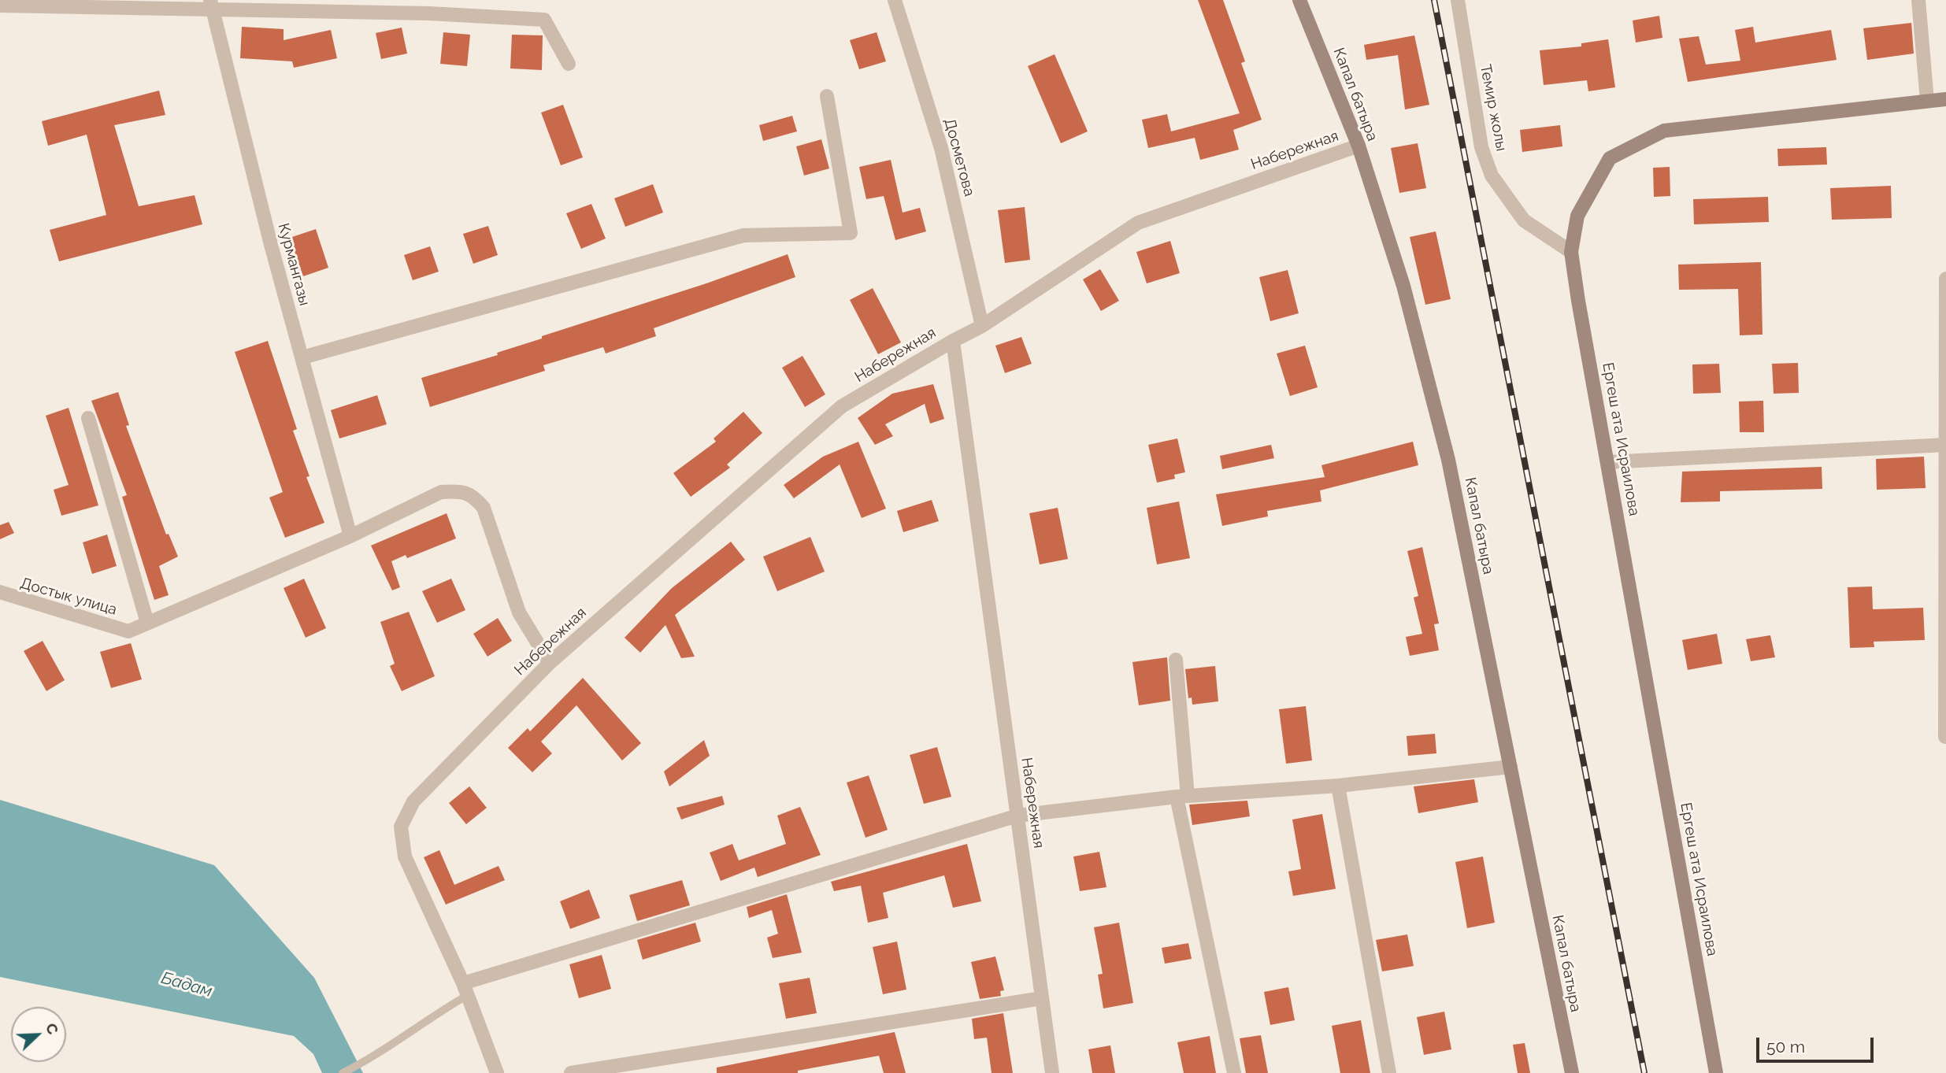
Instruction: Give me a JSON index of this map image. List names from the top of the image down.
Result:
{
  "streets": {
    "main road": ["Капал батыра", "Ергеш ата Исраилова"],
    "street": [
      "Темир жолы",
      "Набережная",
      "Досметова",
      "Курмангазы",
      "Достык улица"
    ]
  },
  "crossings": [
    ["Капал батыра", "Набережная"],
    ["Темир жолы", "Ергеш ата Исраилова"],
    ["Набережная", "Досметова"]
  ],
  "water": ["Бадам"],
  "scale_bar": "50 m",
  "north": "top right"
}
